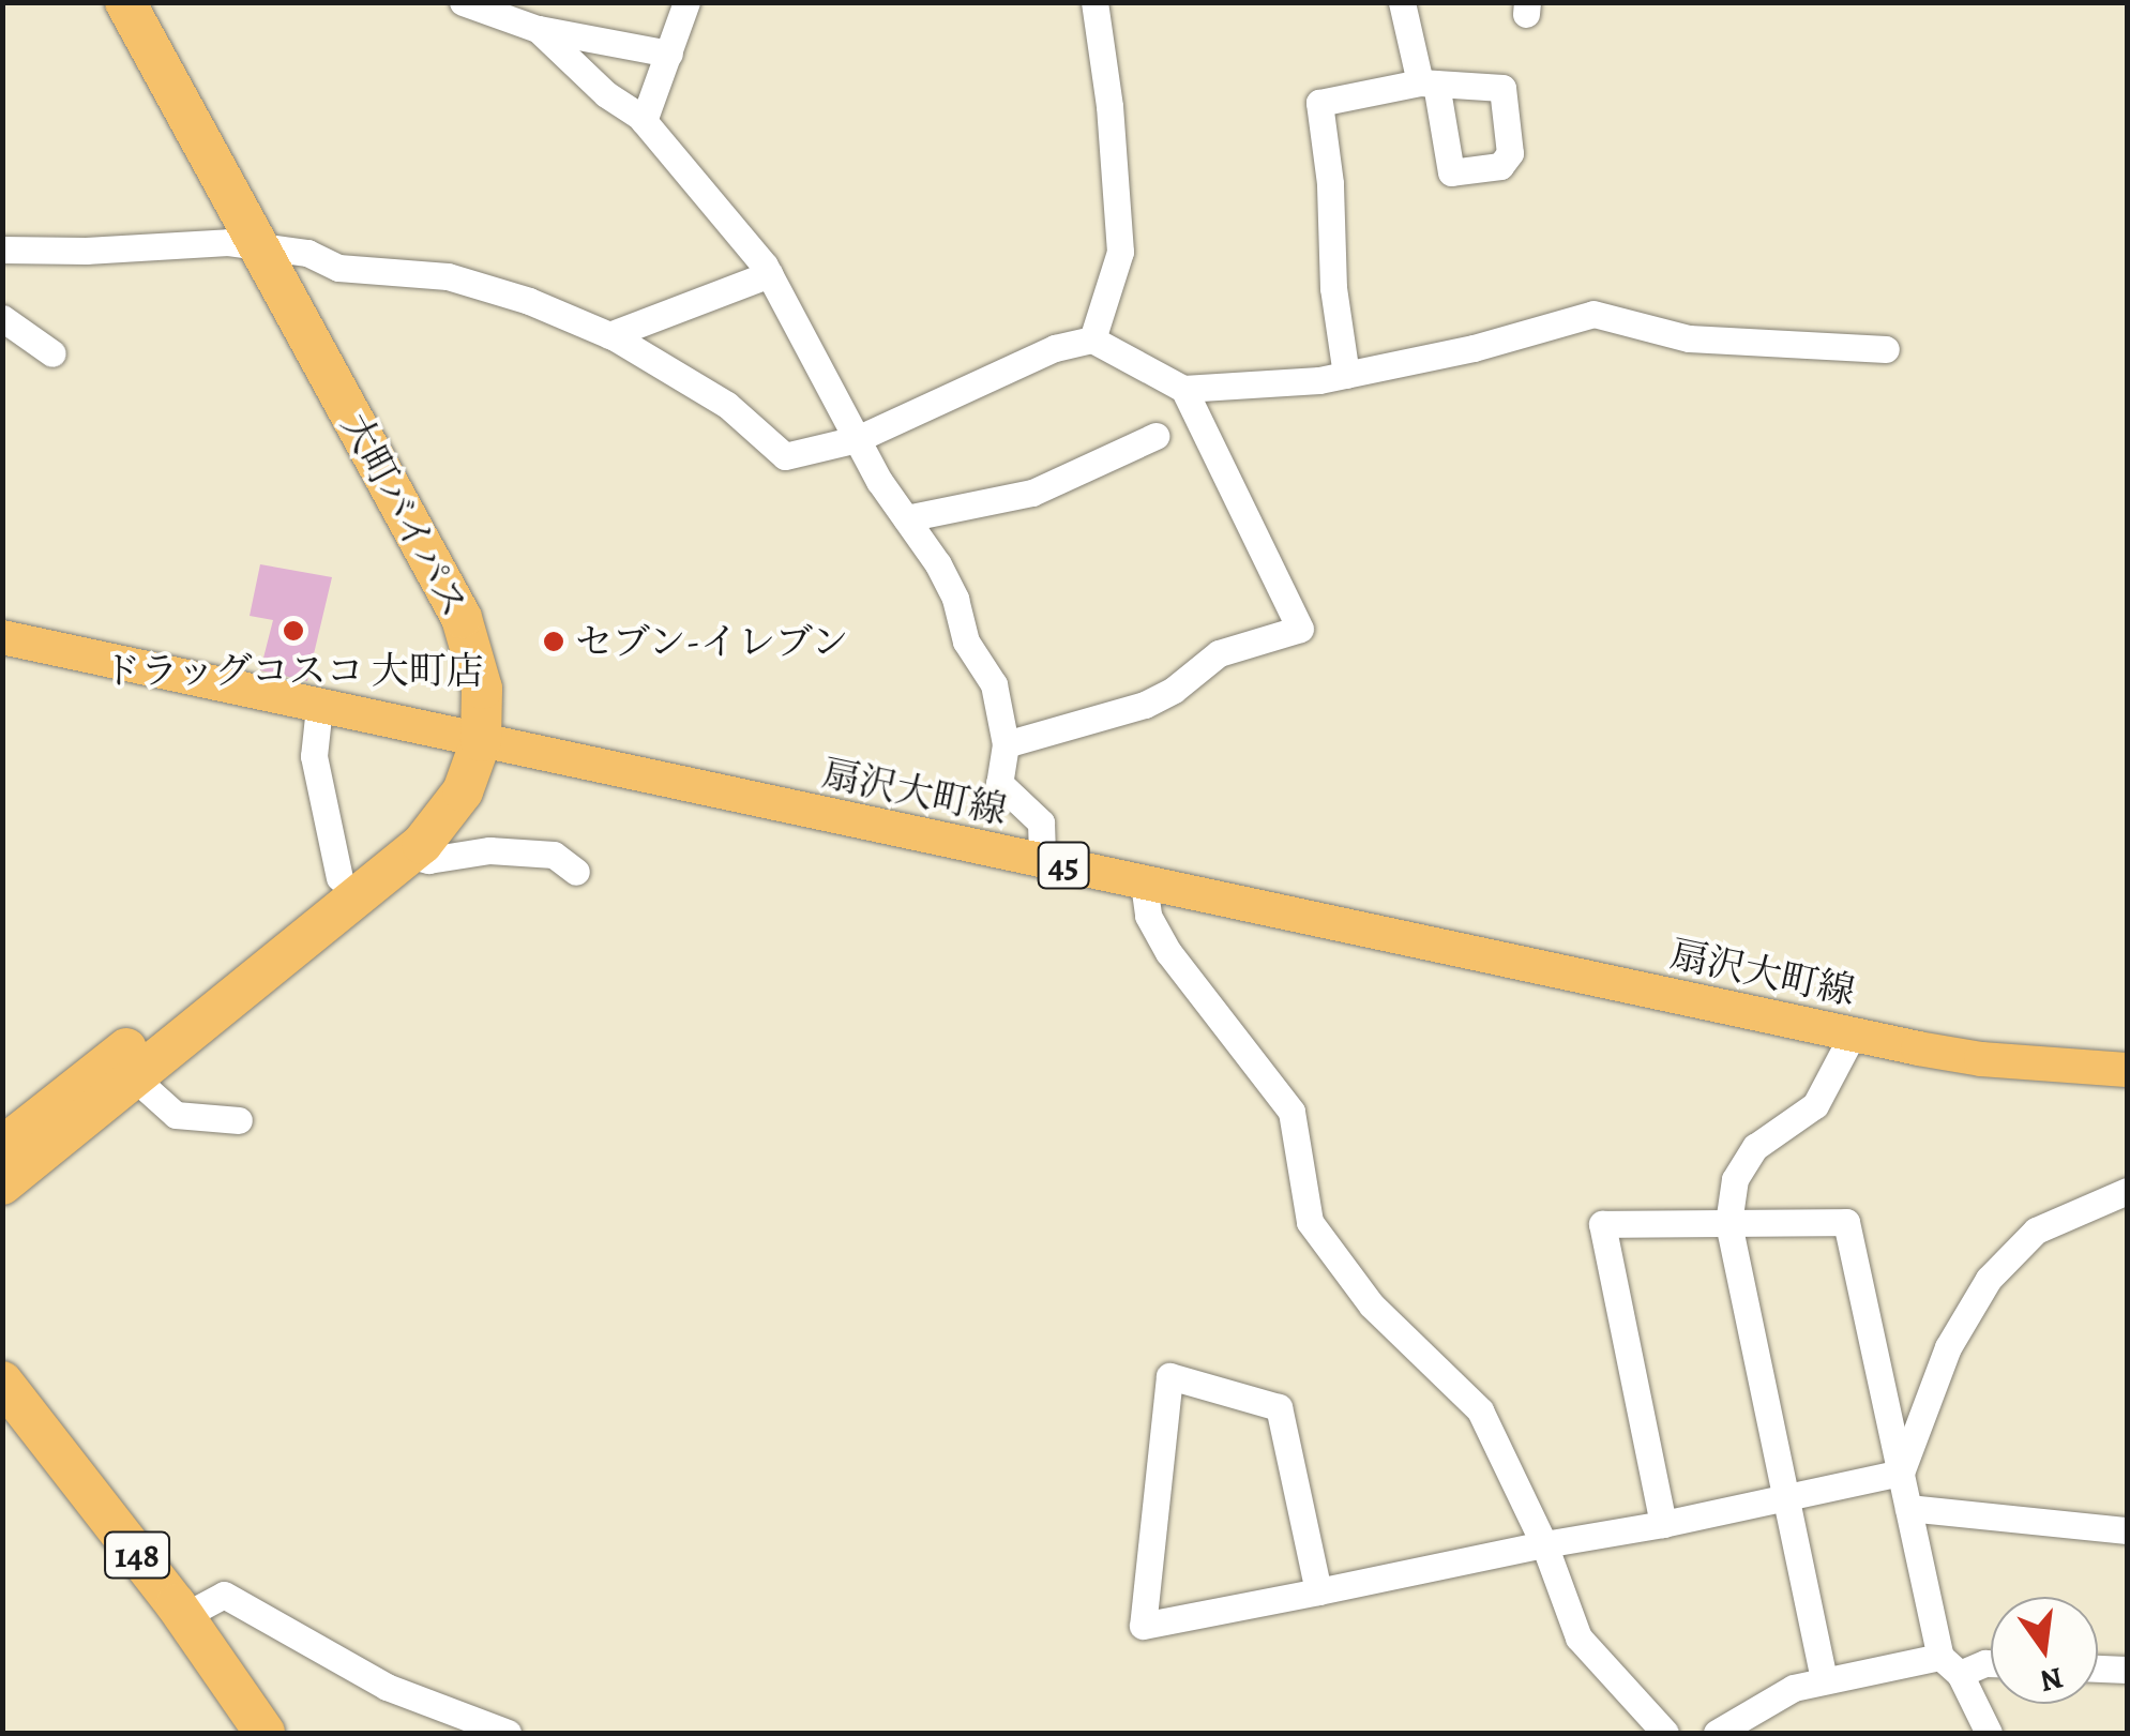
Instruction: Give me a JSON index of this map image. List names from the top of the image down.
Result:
{
  "streets": {
    "highway": ["大町バイパス", "148"],
    "main road": ["扇沢大町線", "45"]
  },
  "crossings": [
    ["大町バイパス", "扇沢大町線"]
  ],
  "places": ["ドラッグコスコ 大町店", "セブン-イレブン"],
  "north": "bottom"
}
